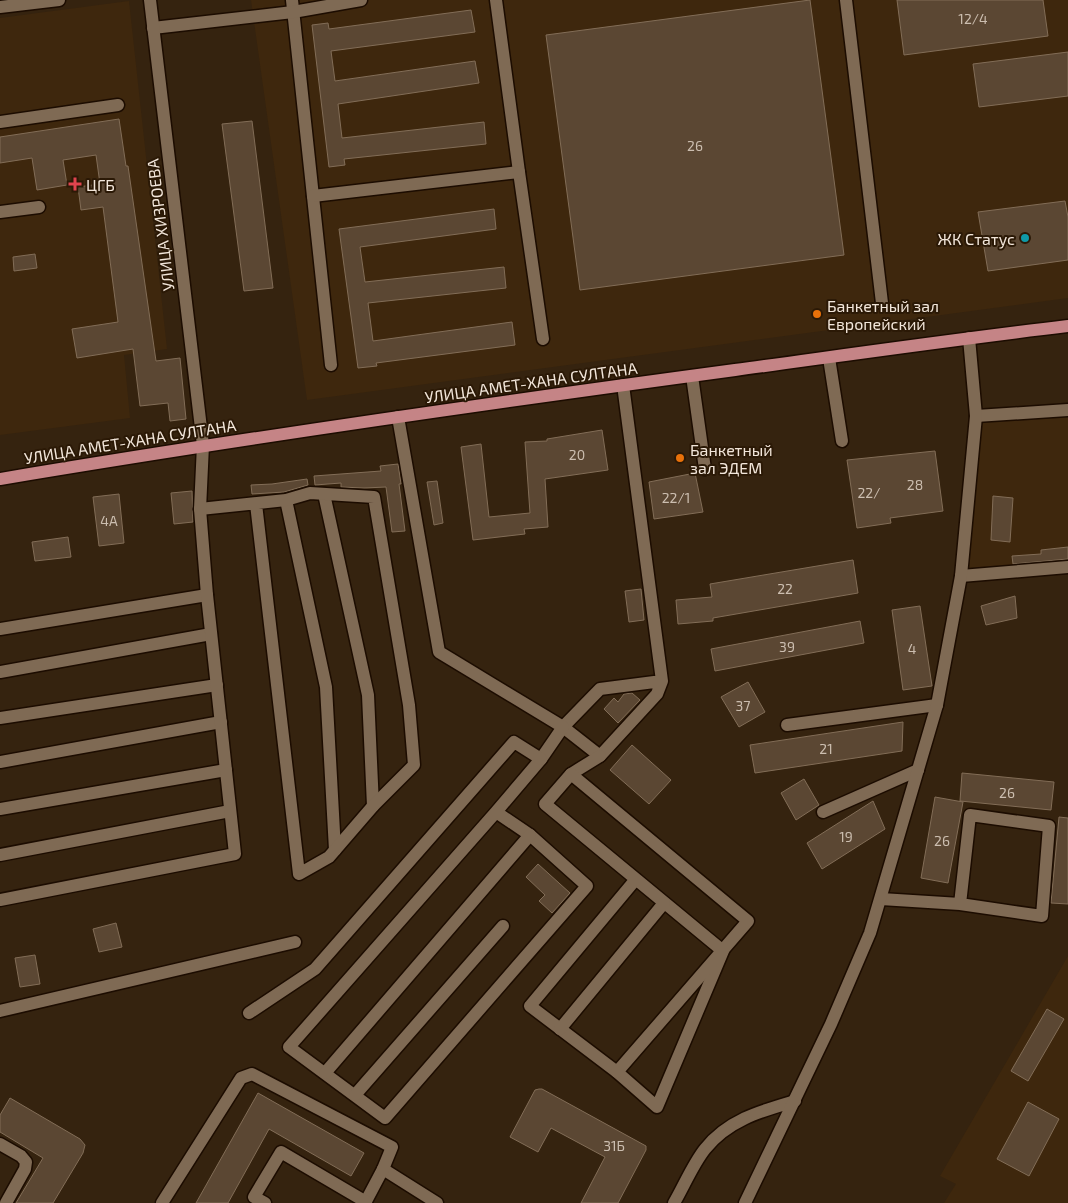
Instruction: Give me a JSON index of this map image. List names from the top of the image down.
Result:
{
  "streets": {
    "main road": ["УЛИЦА АМЕТ-ХАНА СУЛТАНА"],
    "street": ["УЛИЦА ХИЗРОЕВА"]
  },
  "crossings": [
    ["УЛИЦА ХИЗРОЕВА", "УЛИЦА АМЕТ-ХАНА СУЛТАНА"]
  ],
  "places": {
    "health": ["ЦГБ"],
    "other": ["ЖК Статус", "Банкетный зал Европейский", "Банкетный зал ЭДЕМ"]
  },
  "house_numbers": [
    "12/4",
    "26",
    "20",
    "28",
    "22/",
    "22/1",
    "4А",
    "22",
    "39",
    "4",
    "37",
    "21",
    "26",
    "19",
    "26",
    "31Б"
  ]
}
